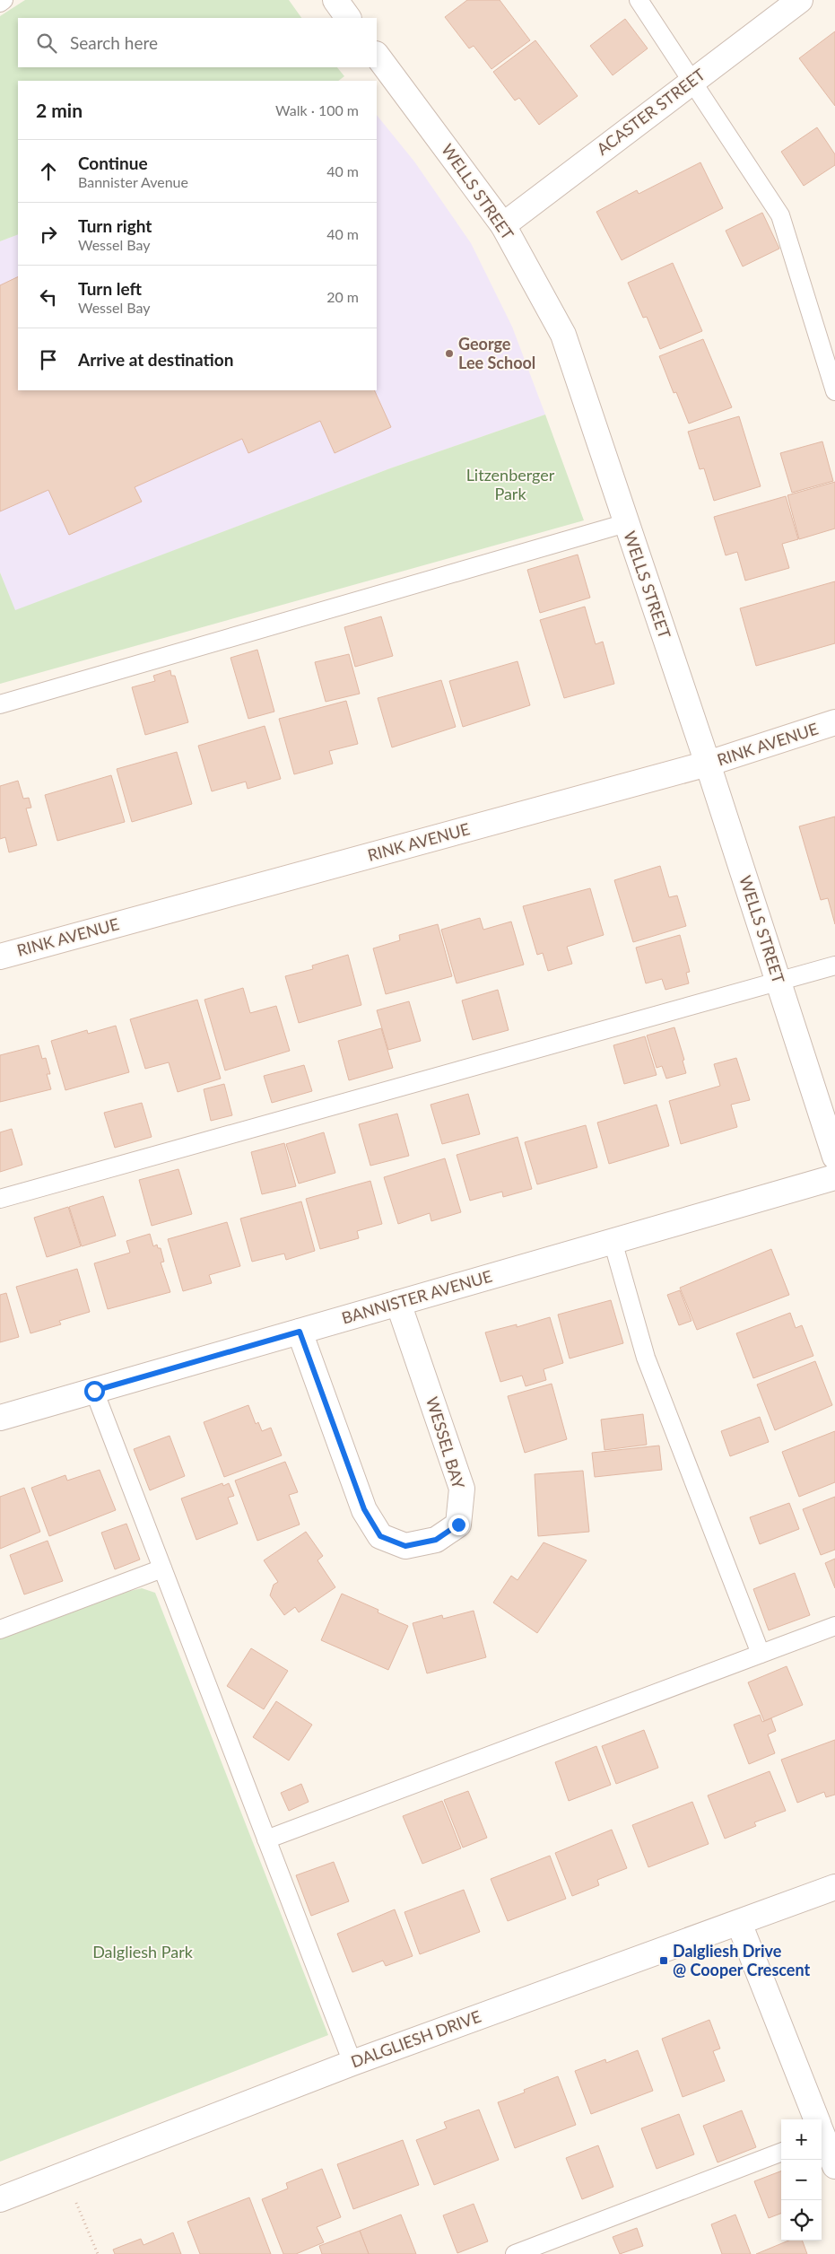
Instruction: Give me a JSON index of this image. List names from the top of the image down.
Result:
{
  "streets": {
    "street": [
      "ACASTER STREET",
      "WELLS STREET",
      "RINK AVENUE",
      "BANNISTER AVENUE",
      "WESSEL BAY",
      "DALGLIESH DRIVE"
    ]
  },
  "crossings": [
    ["ACASTER STREET", "WELLS STREET"],
    ["WELLS STREET", "RINK AVENUE"],
    ["BANNISTER AVENUE", "WESSEL BAY"]
  ],
  "parks": ["Litzenberger Park", "Dalgliesh Park"],
  "places": {
    "other": ["George Lee School"],
    "transit": ["Dalgliesh Drive @ Cooper Crescent"]
  },
  "page": {
    "search": "Search here",
    "heading": ["2 min", "Walk · 100 m"],
    "list": [
      ["Continue", "Bannister Avenue", "40 m"],
      ["Turn right", "Wessel Bay", "40 m"],
      ["Turn left", "Wessel Bay", "20 m"],
      "Arrive at destination"
    ],
    "map_buttons": ["+", "−"]
  }
}
